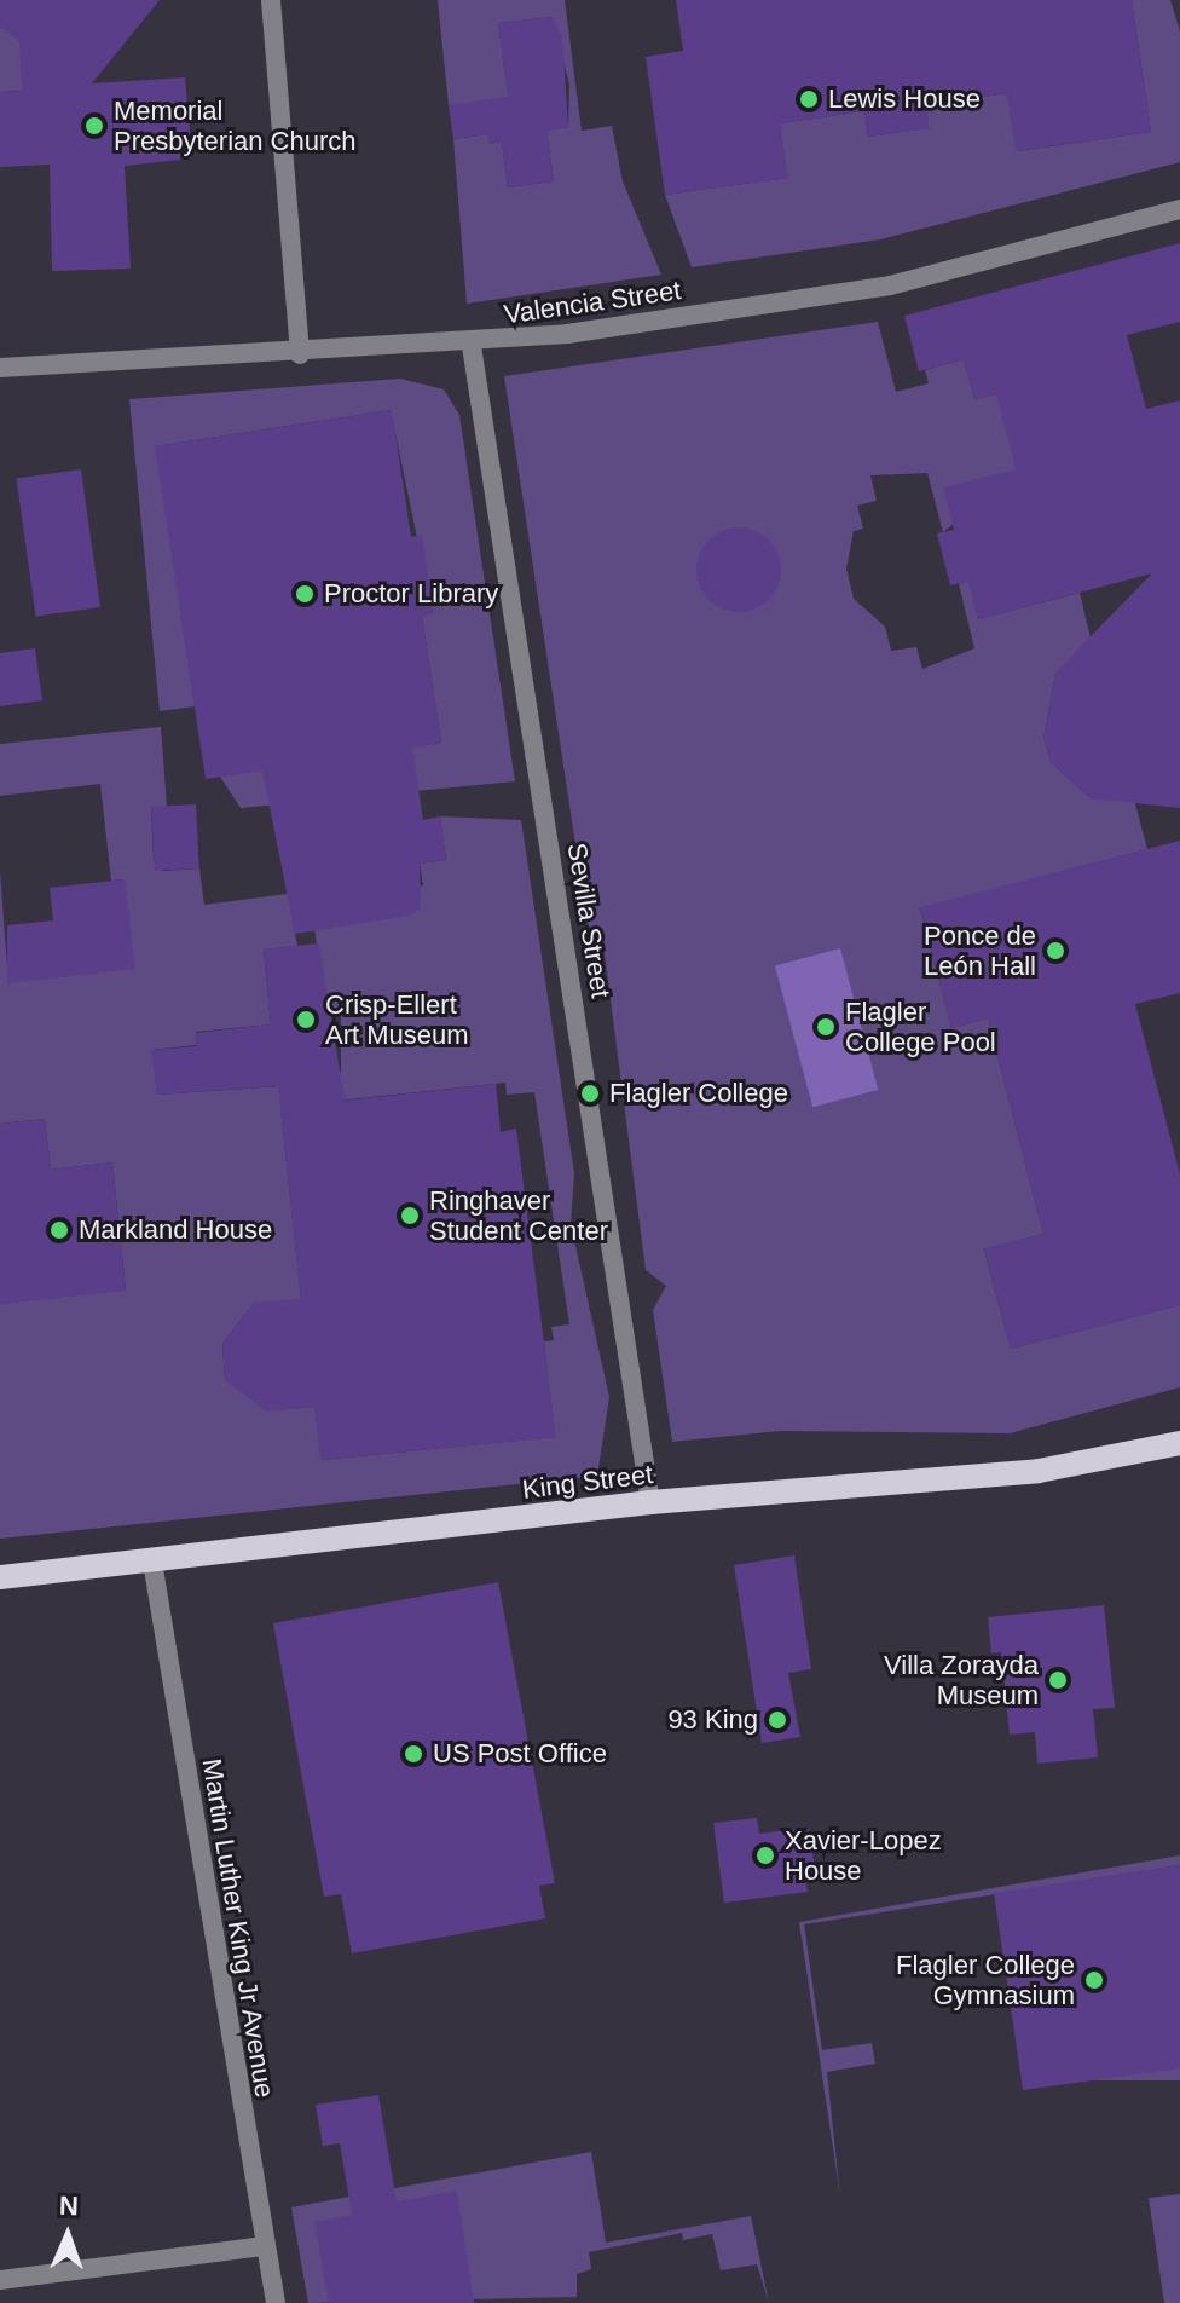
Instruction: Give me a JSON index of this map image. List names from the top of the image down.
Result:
{
  "streets": {
    "main road": ["King Street"],
    "street": ["Valencia Street", "Sevilla Street", "Martin Luther King Jr Avenue"]
  },
  "crossings": [
    ["Valencia Street", "Sevilla Street"],
    ["Sevilla Street", "King Street"],
    ["King Street", "Martin Luther King Jr Avenue"]
  ],
  "places": [
    "Lewis House",
    "Memorial Presbyterian Church",
    "Proctor Library",
    "Ponce de León Hall",
    "Crisp-Ellert Art Museum",
    "Flagler College Pool",
    "Flagler College",
    "Ringhaver Student Center",
    "Markland House",
    "Villa Zorayda Museum",
    "93 King",
    "US Post Office",
    "Xavier-Lopez House",
    "Flagler College Gymnasium"
  ],
  "north": "top"
}
